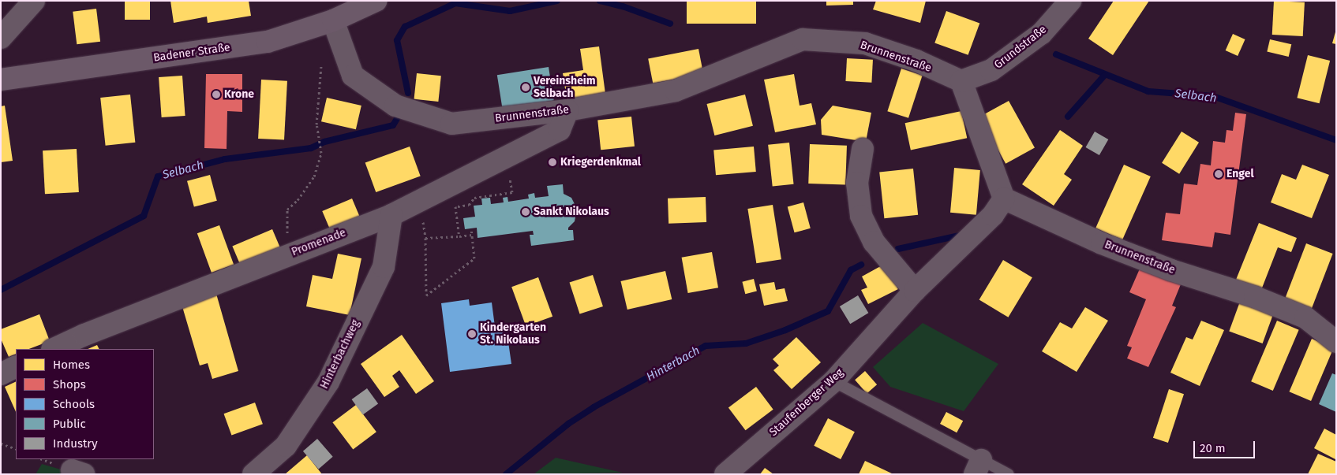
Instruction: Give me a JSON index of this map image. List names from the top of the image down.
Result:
{
  "streets": {
    "main road": ["Badener Straße"],
    "street": [
      "Grundstraße",
      "Brunnenstraße",
      "Promenade",
      "Hinterbachweg",
      "Staufenberger Weg"
    ]
  },
  "crossings": [
    ["Grundstraße", "Brunnenstraße"],
    ["Badener Straße", "Brunnenstraße"],
    ["Brunnenstraße", "Promenade"],
    ["Brunnenstraße", "Staufenberger Weg"],
    ["Promenade", "Hinterbachweg"]
  ],
  "water": ["Selbach", "Hinterbach"],
  "places": [
    "Vereinsheim Selbach",
    "Krone",
    "Kriegerdenkmal",
    "Engel",
    "Sankt Nikolaus",
    "Kindergarten St. Nikolaus"
  ],
  "legend": [
    "Homes",
    "Shops",
    "Schools",
    "Public",
    "Industry"
  ],
  "scale_bar": "20 m"
}
